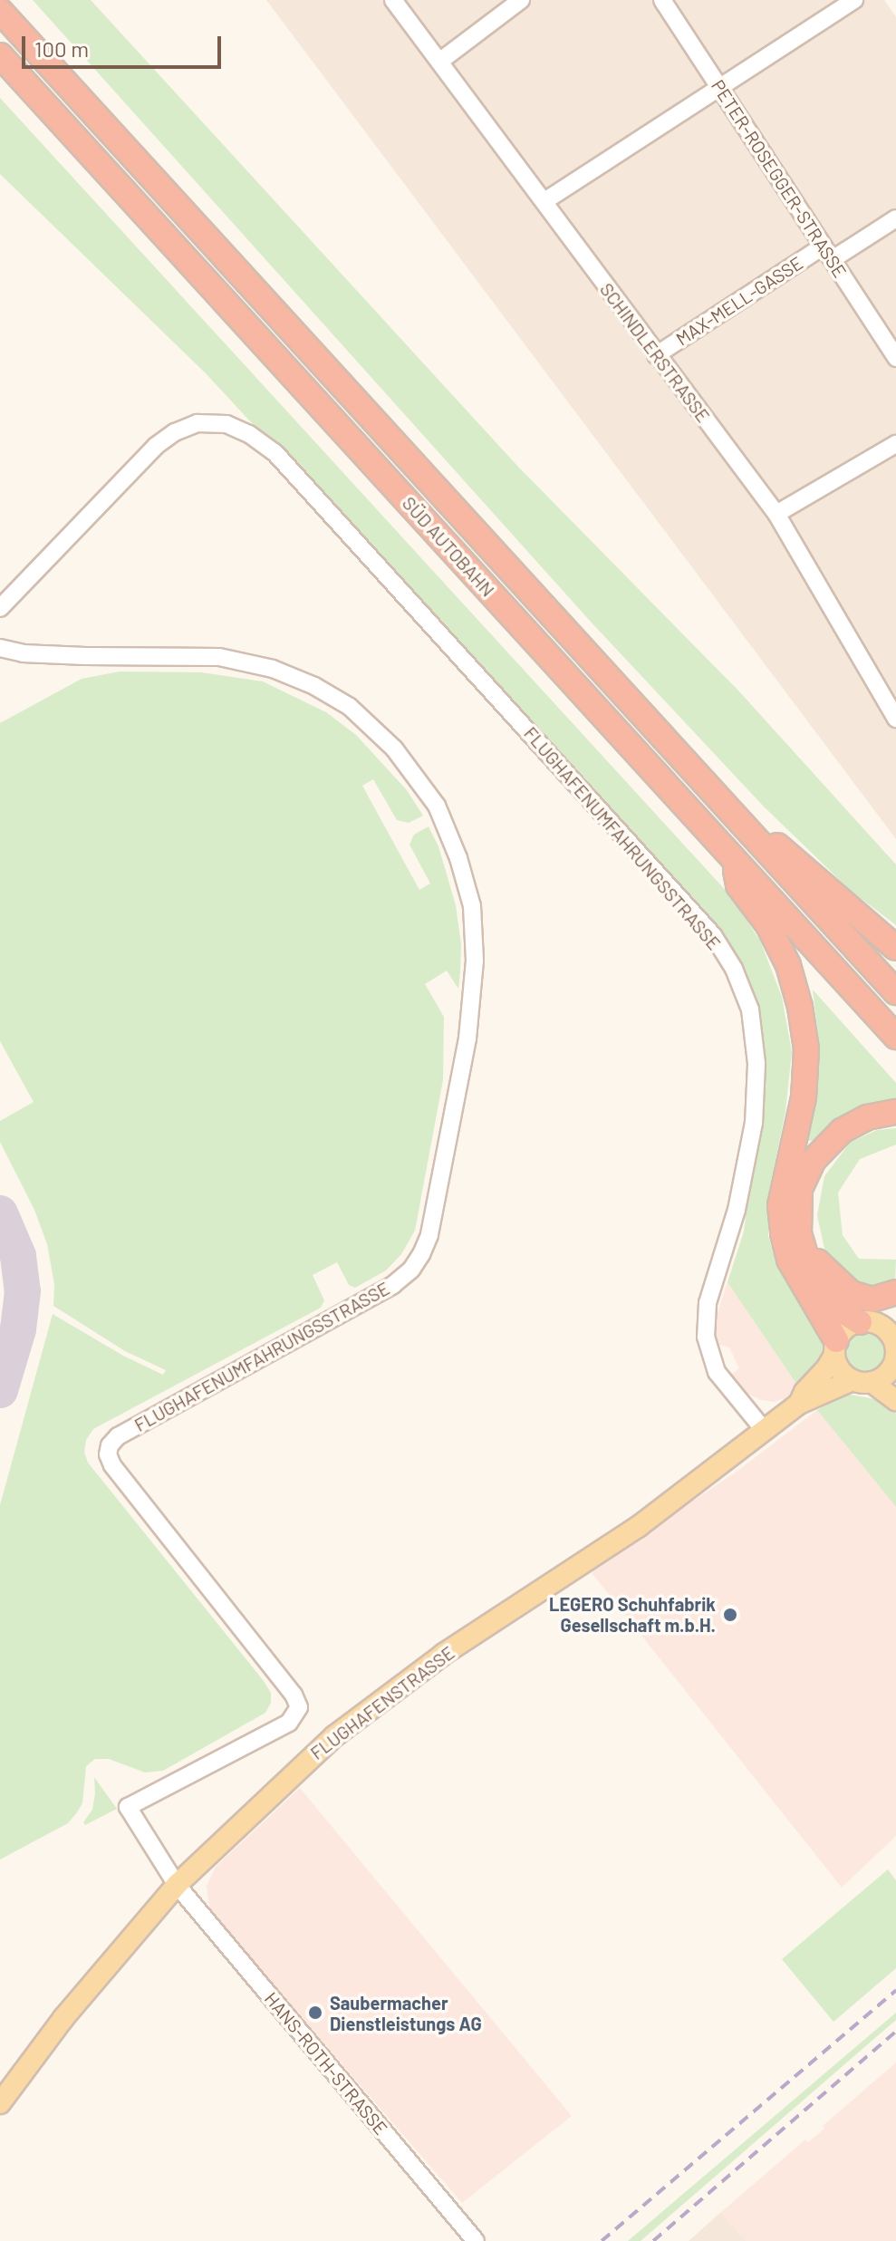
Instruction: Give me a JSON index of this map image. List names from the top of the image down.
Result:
{
  "streets": {
    "highway": ["SÜD AUTOBAHN"],
    "main road": ["FLUGHAFENSTRASSE"],
    "street": [
      "PETER-ROSEGGER-STRASSE",
      "MAX-MELL-GASSE",
      "SCHINDLERSTRASSE",
      "FLUGHAFENUMFAHRUNGSSTRASSE",
      "HANS-ROTH-STRASSE"
    ]
  },
  "crossings": [
    ["PETER-ROSEGGER-STRASSE", "MAX-MELL-GASSE"],
    ["MAX-MELL-GASSE", "SCHINDLERSTRASSE"],
    ["FLUGHAFENUMFAHRUNGSSTRASSE", "FLUGHAFENSTRASSE"],
    ["FLUGHAFENUMFAHRUNGSSTRASSE", "HANS-ROTH-STRASSE"],
    ["FLUGHAFENSTRASSE", "HANS-ROTH-STRASSE"]
  ],
  "places": ["LEGERO Schuhfabrik Gesellschaft m.b.H.", "Saubermacher Dienstleistungs AG"],
  "scale_bar": "100 m"
}
